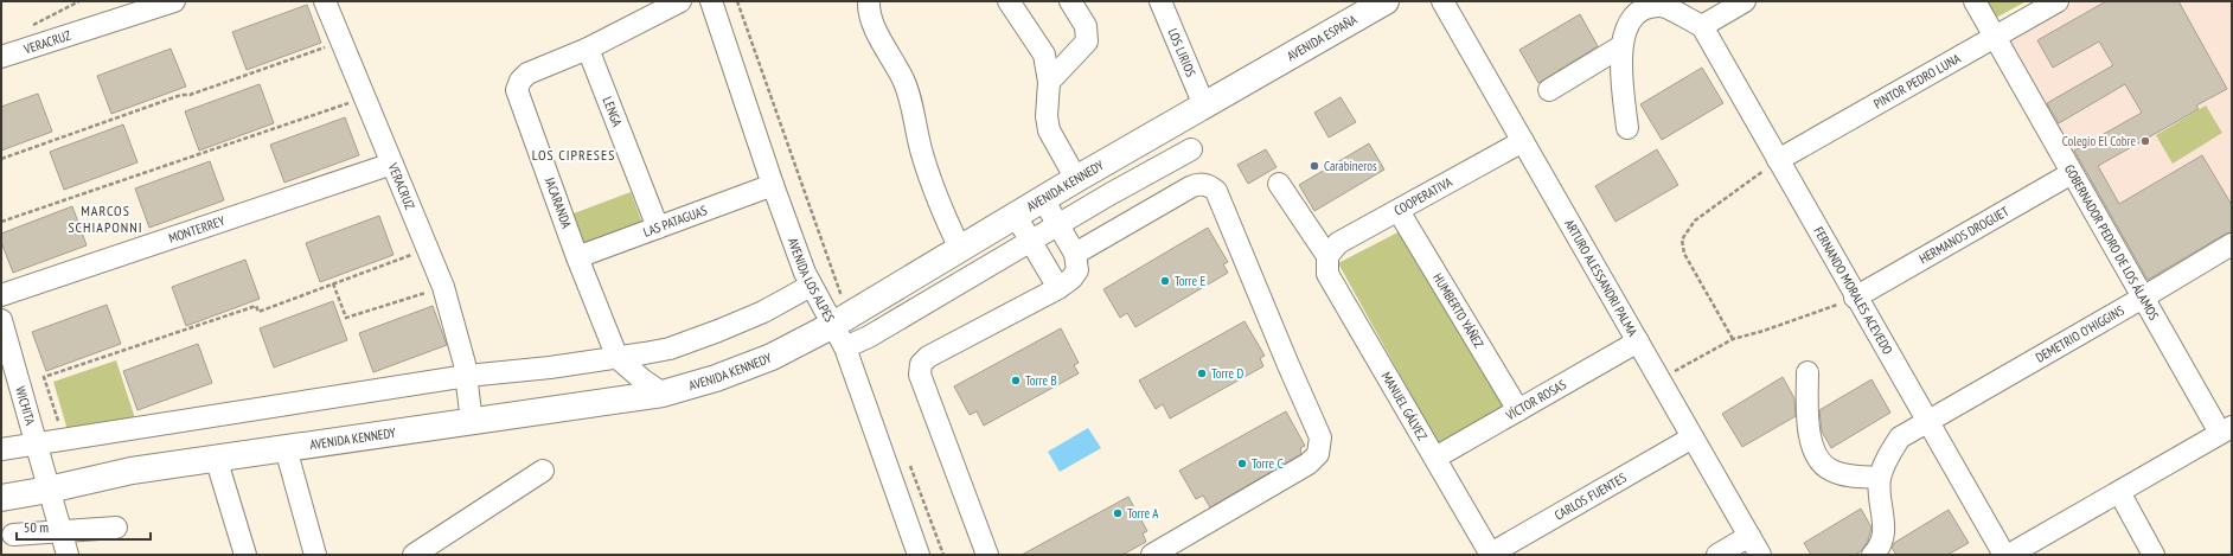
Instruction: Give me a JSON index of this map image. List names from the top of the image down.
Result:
{
  "streets": {
    "main road": ["AVENIDA ESPAÑA", "AVENIDA KENNEDY"],
    "street": [
      "VERACRUZ",
      "LOS LIRIOS",
      "PINTOR PEDRO LUNA",
      "LENGA",
      "COOPERATIVA",
      "JACARANDA",
      "LAS PATAGUAS",
      "MONTERREY",
      "HERMANOS DROGUET",
      "GOBERNADOR PEDRO DE LOS ÁLAMOS",
      "ARTURO ALESSANDRI PALMA",
      "AVENIDA LOS ALPES",
      "FERNANDO MORALES ACEVEDO",
      "HUMBERTO YÁÑEZ",
      "DEMETRIO O'HIGGINS",
      "VÍCTOR ROSAS",
      "WICHITA",
      "MANUEL GÁLVEZ",
      "CARLOS FUENTES"
    ]
  },
  "crossings": [
    ["AVENIDA ESPAÑA", "AVENIDA KENNEDY"],
    ["VERACRUZ", "AVENIDA KENNEDY"],
    ["VERACRUZ", "MONTERREY"],
    ["LOS LIRIOS", "AVENIDA KENNEDY"],
    ["PINTOR PEDRO LUNA", "GOBERNADOR PEDRO DE LOS ÁLAMOS"],
    ["PINTOR PEDRO LUNA", "FERNANDO MORALES ACEVEDO"],
    ["LENGA", "JACARANDA"],
    ["LENGA", "LAS PATAGUAS"],
    ["AVENIDA KENNEDY", "AVENIDA LOS ALPES"],
    ["AVENIDA KENNEDY", "WICHITA"],
    ["COOPERATIVA", "ARTURO ALESSANDRI PALMA"],
    ["COOPERATIVA", "HUMBERTO YÁÑEZ"],
    ["COOPERATIVA", "MANUEL GÁLVEZ"],
    ["JACARANDA", "LAS PATAGUAS"],
    ["LAS PATAGUAS", "AVENIDA LOS ALPES"],
    ["HERMANOS DROGUET", "GOBERNADOR PEDRO DE LOS ÁLAMOS"],
    ["HERMANOS DROGUET", "FERNANDO MORALES ACEVEDO"],
    ["GOBERNADOR PEDRO DE LOS ÁLAMOS", "DEMETRIO O'HIGGINS"],
    ["ARTURO ALESSANDRI PALMA", "VÍCTOR ROSAS"],
    ["ARTURO ALESSANDRI PALMA", "CARLOS FUENTES"],
    ["FERNANDO MORALES ACEVEDO", "DEMETRIO O'HIGGINS"],
    ["HUMBERTO YÁÑEZ", "VÍCTOR ROSAS"],
    ["VÍCTOR ROSAS", "MANUEL GÁLVEZ"],
    ["MANUEL GÁLVEZ", "CARLOS FUENTES"]
  ],
  "districts": ["LOS CIPRESES", "MARCOS SCHIAPONNI"],
  "places": [
    "Colegio El Cobre",
    "Carabineros",
    "Torre E",
    "Torre D",
    "Torre B",
    "Torre C",
    "Torre A"
  ],
  "scale_bar": "50 m"
}
